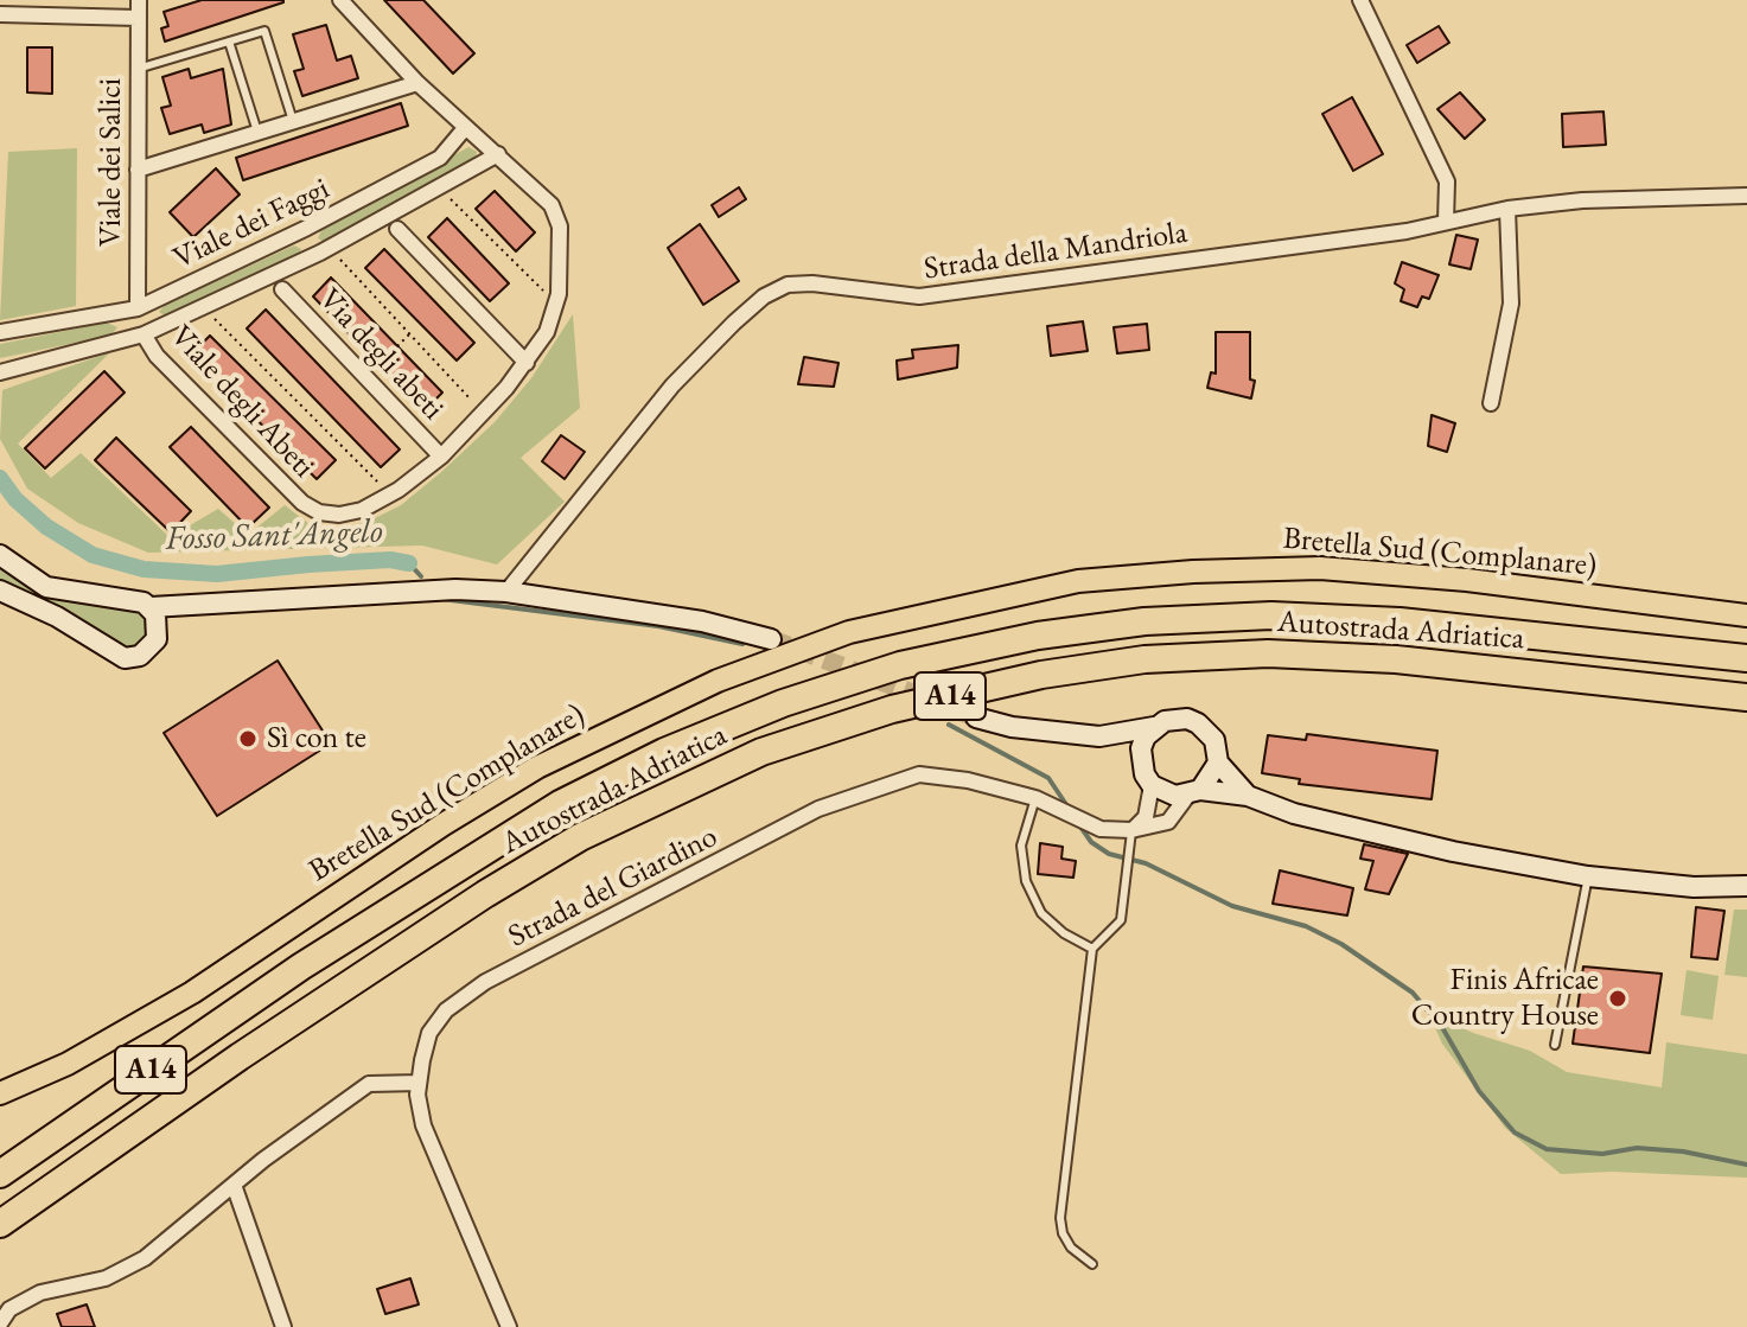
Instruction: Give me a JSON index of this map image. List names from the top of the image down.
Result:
{
  "streets": {
    "highway": ["Autostrada Adriatica", "A14"],
    "main road": ["Bretella Sud (Complanare)"],
    "street": [
      "Viale dei Salici",
      "Viale dei Faggi",
      "Strada della Mandriola",
      "Via degli abeti",
      "Viale degli Abeti",
      "Strada del Giardino"
    ]
  },
  "crossings": [
    ["Viale dei Salici", "Viale dei Faggi"],
    ["Viale dei Salici", "Viale degli Abeti"],
    ["Viale dei Faggi", "Viale degli Abeti"],
    ["Via degli abeti", "Viale degli Abeti"]
  ],
  "water": ["Fosso Sant'Angelo"],
  "places": ["Sì con te", "Finis Africae Country House"]
}
